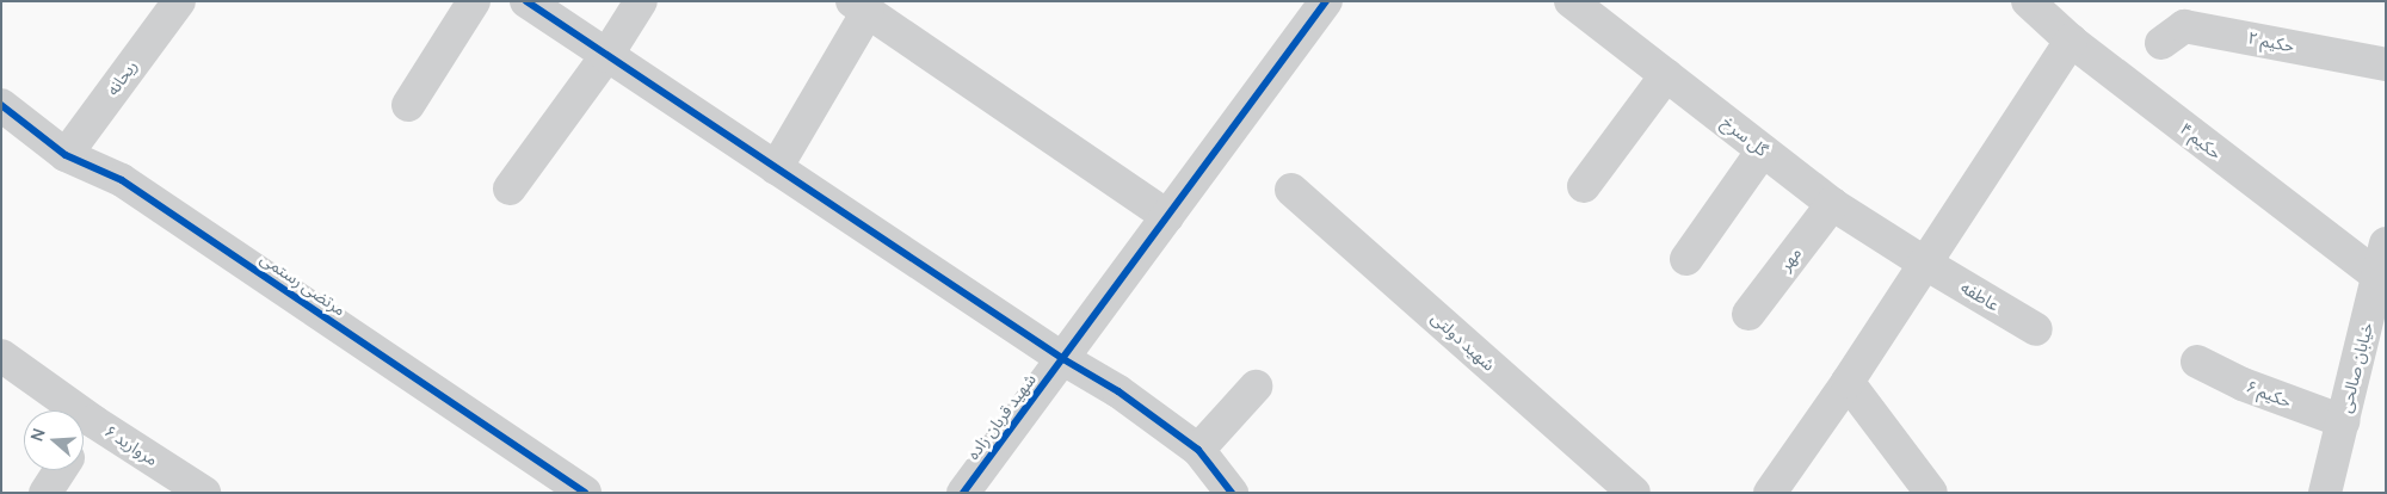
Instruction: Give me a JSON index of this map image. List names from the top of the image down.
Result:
{
  "streets": {
    "street": [
      "حکیم ۲",
      "ریحانه",
      "گل سرخ",
      "حکیم ۴",
      "مهر",
      "مرتضی رستمی",
      "عاطفه",
      "شهید دولتی",
      "خیابان صالحی",
      "حکیم ۶",
      "شهید قربان زاده",
      "مروارید ۶"
    ]
  },
  "crossings": [
    ["ریحانه", "مرتضی رستمی"],
    ["گل سرخ", "مهر"],
    ["گل سرخ", "عاطفه"],
    ["حکیم ۴", "خیابان صالحی"],
    ["خیابان صالحی", "حکیم ۶"]
  ],
  "north": "left"
}
